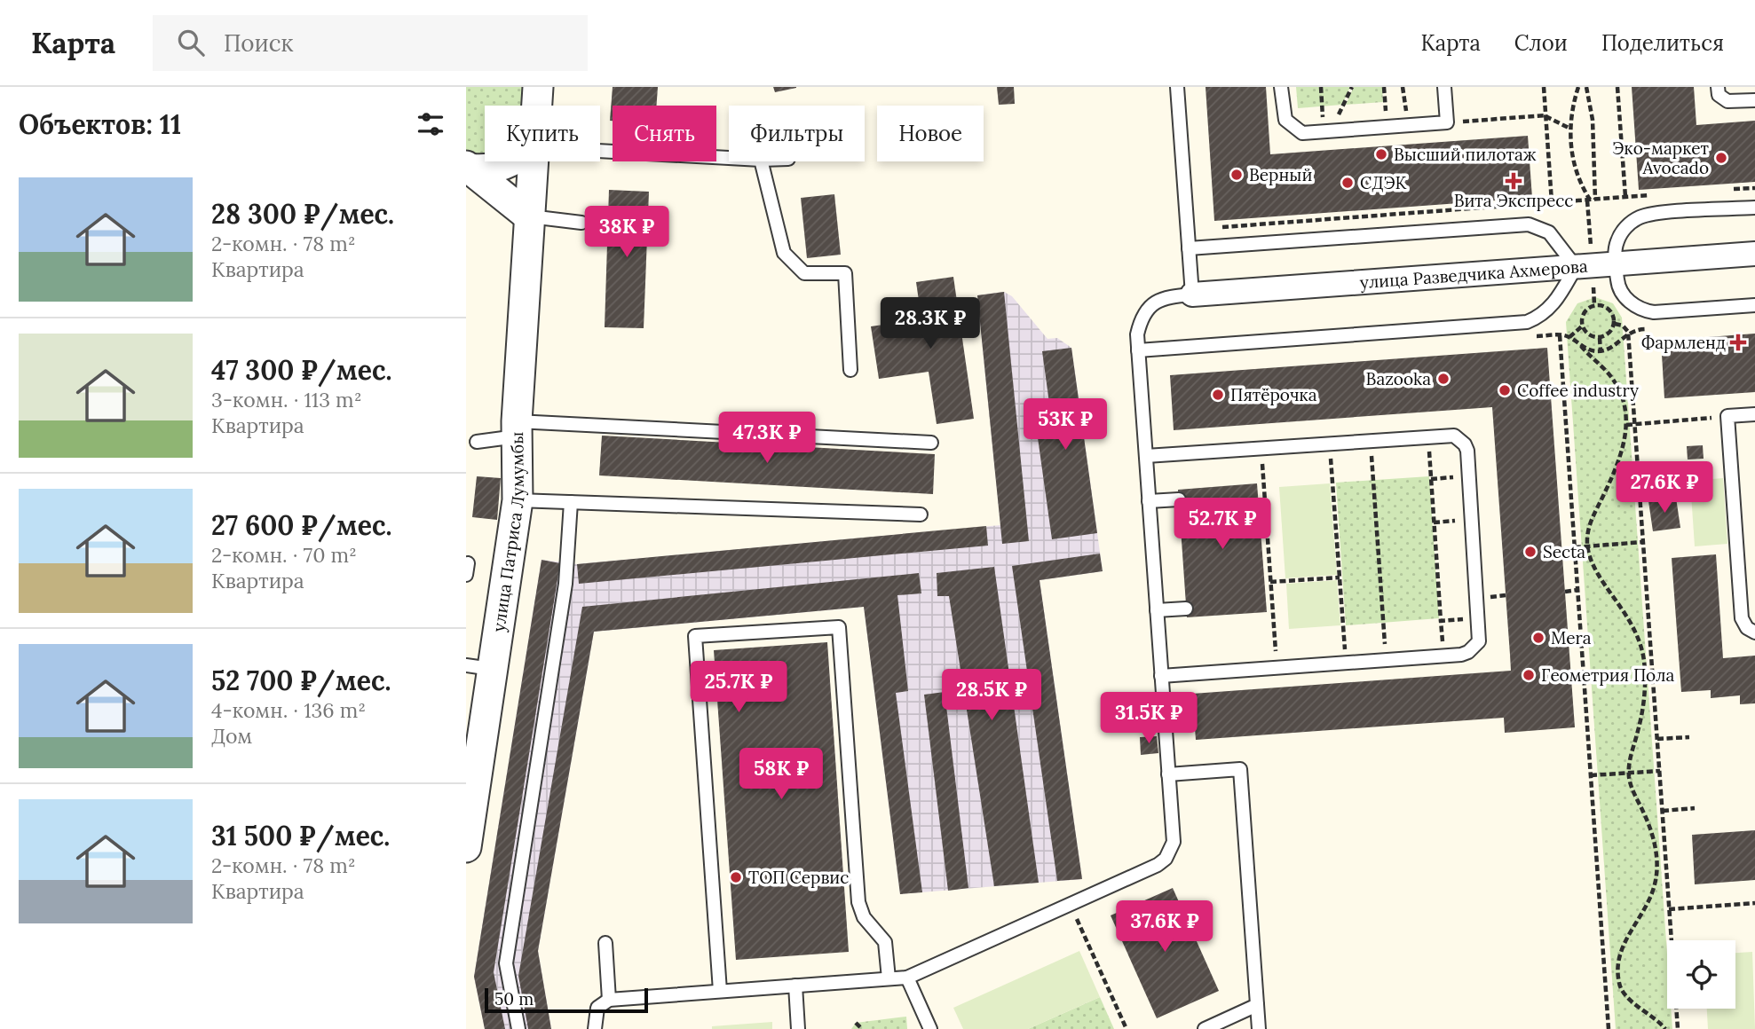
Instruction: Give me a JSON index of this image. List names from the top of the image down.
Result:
{
  "streets": {
    "street": ["улица Разведчика Ахмерова", "улица Патриса Лумумбы"]
  },
  "places": {
    "other": [
      "Высший пилотаж",
      "Эко-маркет Avocado",
      "Верный",
      "СДЭК",
      "Bazooka",
      "Coffee industry",
      "Пятёрочка",
      "Secta",
      "Mera",
      "Геометрия Пола",
      "ТОП Сервис"
    ],
    "health": ["Вита Экспресс", "Фармленд"]
  },
  "scale_bar": "50 m",
  "page": {
    "header": "Карта",
    "search": "Поиск",
    "nav": ["Карта", "Слои", "Поделиться"],
    "heading": "Объектов: 11",
    "chip": [
      "Купить",
      "Снять",
      "Фильтры",
      "Новое"
    ],
    "list": [
      {
        "name": "28 300 ₽/мес.",
        "note": "2-комн. · 78 m² · Квартира"
      },
      {
        "name": "47 300 ₽/мес.",
        "note": "3-комн. · 113 m² · Квартира"
      },
      {
        "name": "27 600 ₽/мес.",
        "note": "2-комн. · 70 m² · Квартира"
      },
      {
        "name": "52 700 ₽/мес.",
        "note": "4-комн. · 136 m² · Дом"
      },
      {
        "name": "31 500 ₽/мес.",
        "note": "2-комн. · 78 m² · Квартира"
      }
    ],
    "price": [
      "38K ₽",
      "28.3K ₽",
      "53K ₽",
      "47.3K ₽",
      "27.6K ₽",
      "52.7K ₽",
      "25.7K ₽",
      "28.5K ₽",
      "31.5K ₽",
      "58K ₽",
      "37.6K ₽"
    ],
    "scale": "50 m"
  }
}
